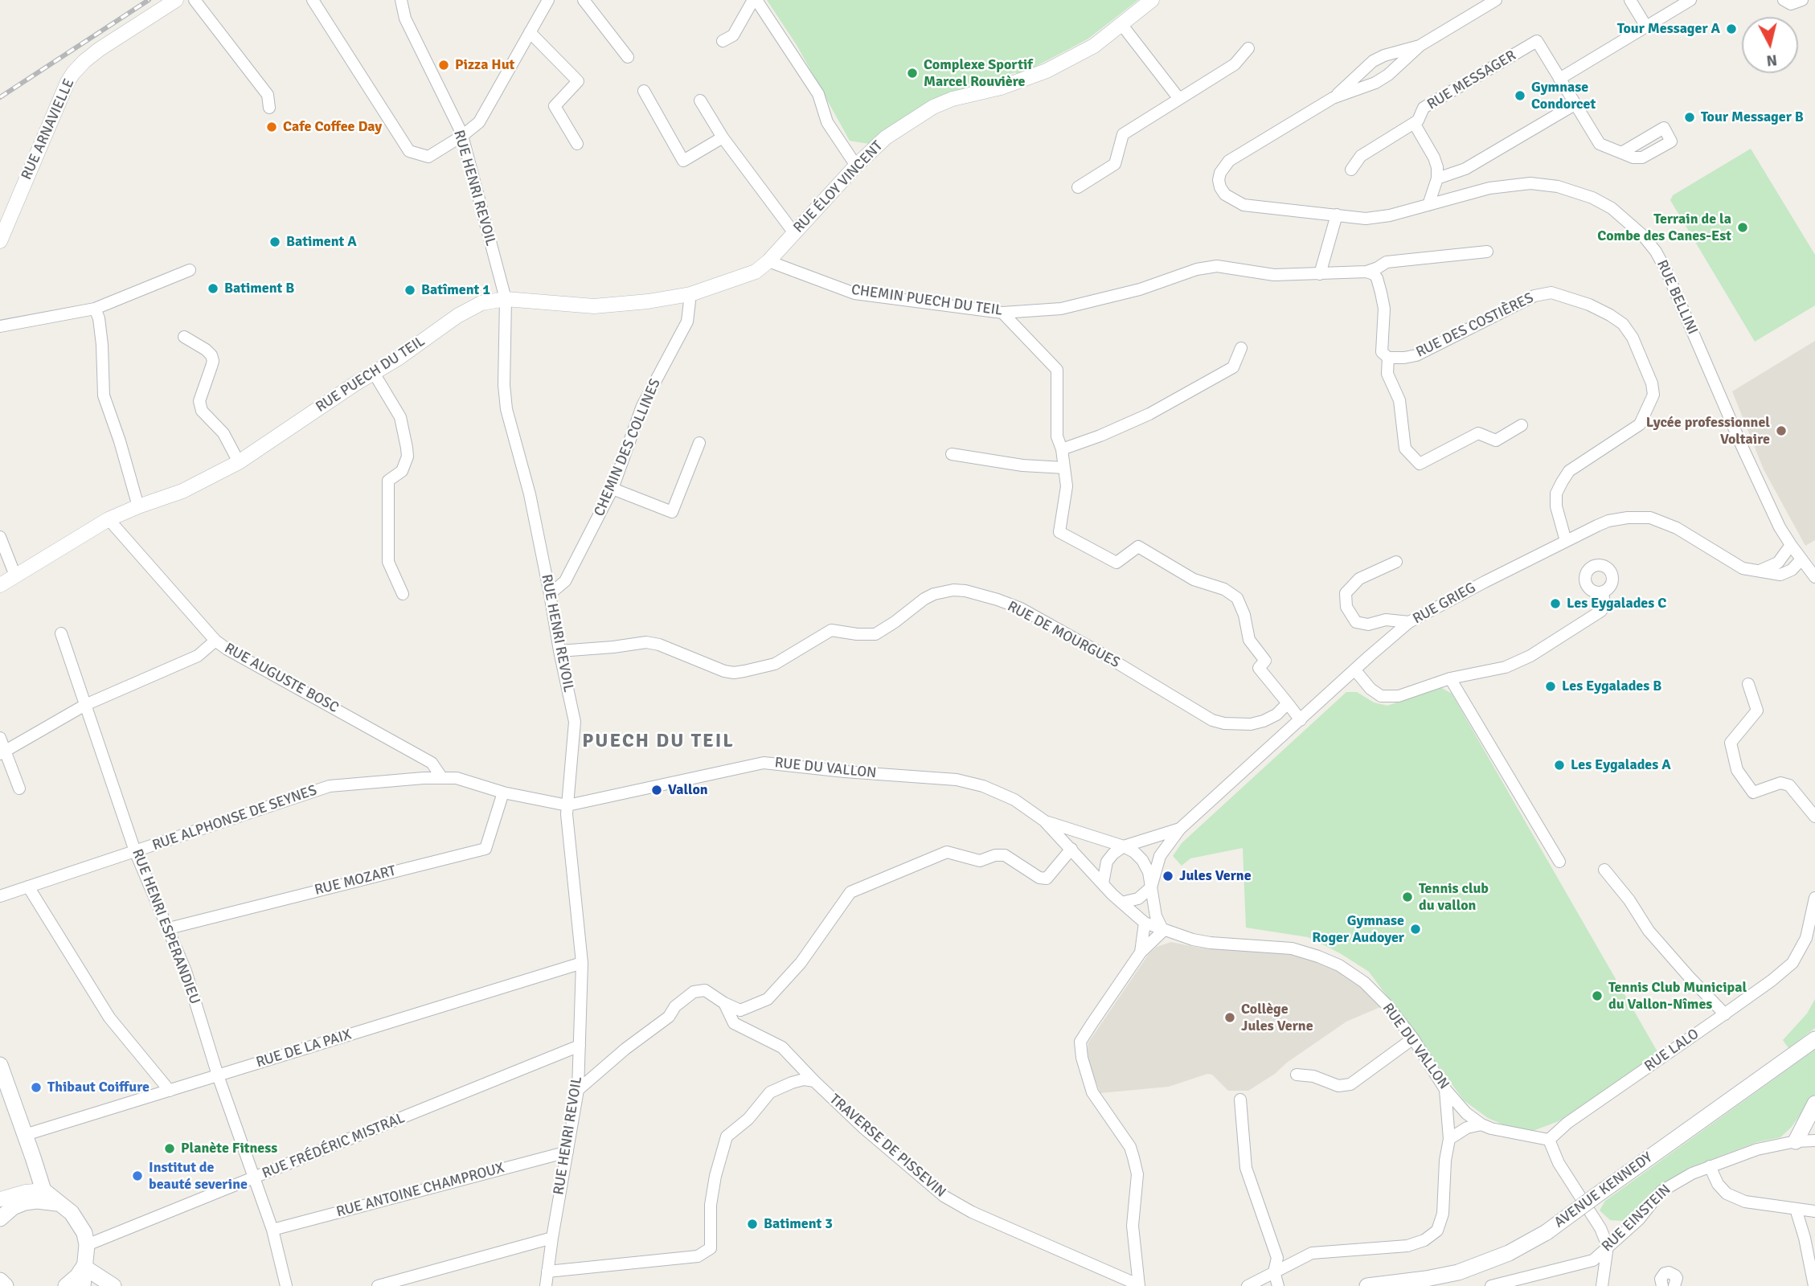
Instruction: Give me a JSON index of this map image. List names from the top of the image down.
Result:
{
  "streets": {
    "main road": ["AVENUE KENNEDY"],
    "street": [
      "RUE MESSAGER",
      "RUE ARNAVIELLE",
      "RUE ÉLOY VINCENT",
      "RUE HENRI REVOIL",
      "RUE BELLINI",
      "CHEMIN PUECH DU TEIL",
      "RUE DES COSTIÈRES",
      "RUE PUECH DU TEIL",
      "CHEMIN DES COLLINES",
      "RUE GRIEG",
      "RUE DE MOURGUES",
      "RUE AUGUSTE BOSC",
      "RUE DU VALLON",
      "RUE ALPHONSE DE SEYNES",
      "RUE MOZART",
      "RUE HENRI ESPERANDIEU",
      "RUE DE LA PAIX",
      "RUE LALO",
      "RUE FRÉDÉRIC MISTRAL",
      "TRAVERSE DE PISSEVIN",
      "RUE ANTOINE CHAMPROUX",
      "RUE EINSTEIN"
    ]
  },
  "crossings": [
    ["RUE ÉLOY VINCENT", "CHEMIN PUECH DU TEIL"],
    ["RUE ÉLOY VINCENT", "RUE PUECH DU TEIL"],
    ["RUE HENRI REVOIL", "RUE PUECH DU TEIL"],
    ["RUE HENRI REVOIL", "CHEMIN DES COLLINES"],
    ["RUE HENRI REVOIL", "RUE DE MOURGUES"],
    ["RUE HENRI REVOIL", "RUE DU VALLON"],
    ["RUE HENRI REVOIL", "RUE DE LA PAIX"],
    ["RUE HENRI REVOIL", "RUE FRÉDÉRIC MISTRAL"],
    ["RUE HENRI REVOIL", "RUE ANTOINE CHAMPROUX"],
    ["RUE BELLINI", "RUE GRIEG"],
    ["CHEMIN PUECH DU TEIL", "RUE PUECH DU TEIL"],
    ["RUE DES COSTIÈRES", "RUE GRIEG"],
    ["RUE PUECH DU TEIL", "CHEMIN DES COLLINES"],
    ["RUE GRIEG", "RUE DU VALLON"],
    ["RUE AUGUSTE BOSC", "RUE ALPHONSE DE SEYNES"],
    ["RUE AUGUSTE BOSC", "RUE HENRI ESPERANDIEU"],
    ["RUE DU VALLON", "RUE LALO"],
    ["RUE ALPHONSE DE SEYNES", "RUE HENRI ESPERANDIEU"],
    ["RUE MOZART", "RUE HENRI ESPERANDIEU"],
    ["RUE HENRI ESPERANDIEU", "RUE DE LA PAIX"],
    ["RUE HENRI ESPERANDIEU", "RUE FRÉDÉRIC MISTRAL"],
    ["RUE HENRI ESPERANDIEU", "RUE ANTOINE CHAMPROUX"]
  ],
  "districts": ["PUECH DU TEIL"],
  "places": [
    "Tour Messager A",
    "Pizza Hut",
    "Complexe Sportif Marcel Rouvière",
    "Gymnase Condorcet",
    "Tour Messager B",
    "Cafe Coffee Day",
    "Terrain de la Combe des Canes-Est",
    "Batiment A",
    "Batiment B",
    "Batîment 1",
    "Lycée professionnel Voltaire",
    "Les Eygalades C",
    "Les Eygalades B",
    "Les Eygalades A",
    "Vallon",
    "Jules Verne",
    "Tennis club du vallon",
    "Gymnase Roger Audoyer",
    "Tennis Club Municipal du Vallon-Nîmes",
    "Collège Jules Verne",
    "Thibaut Coiffure",
    "Planète Fitness",
    "Institut de beauté severine",
    "Batiment 3"
  ],
  "north": "bottom"
}
